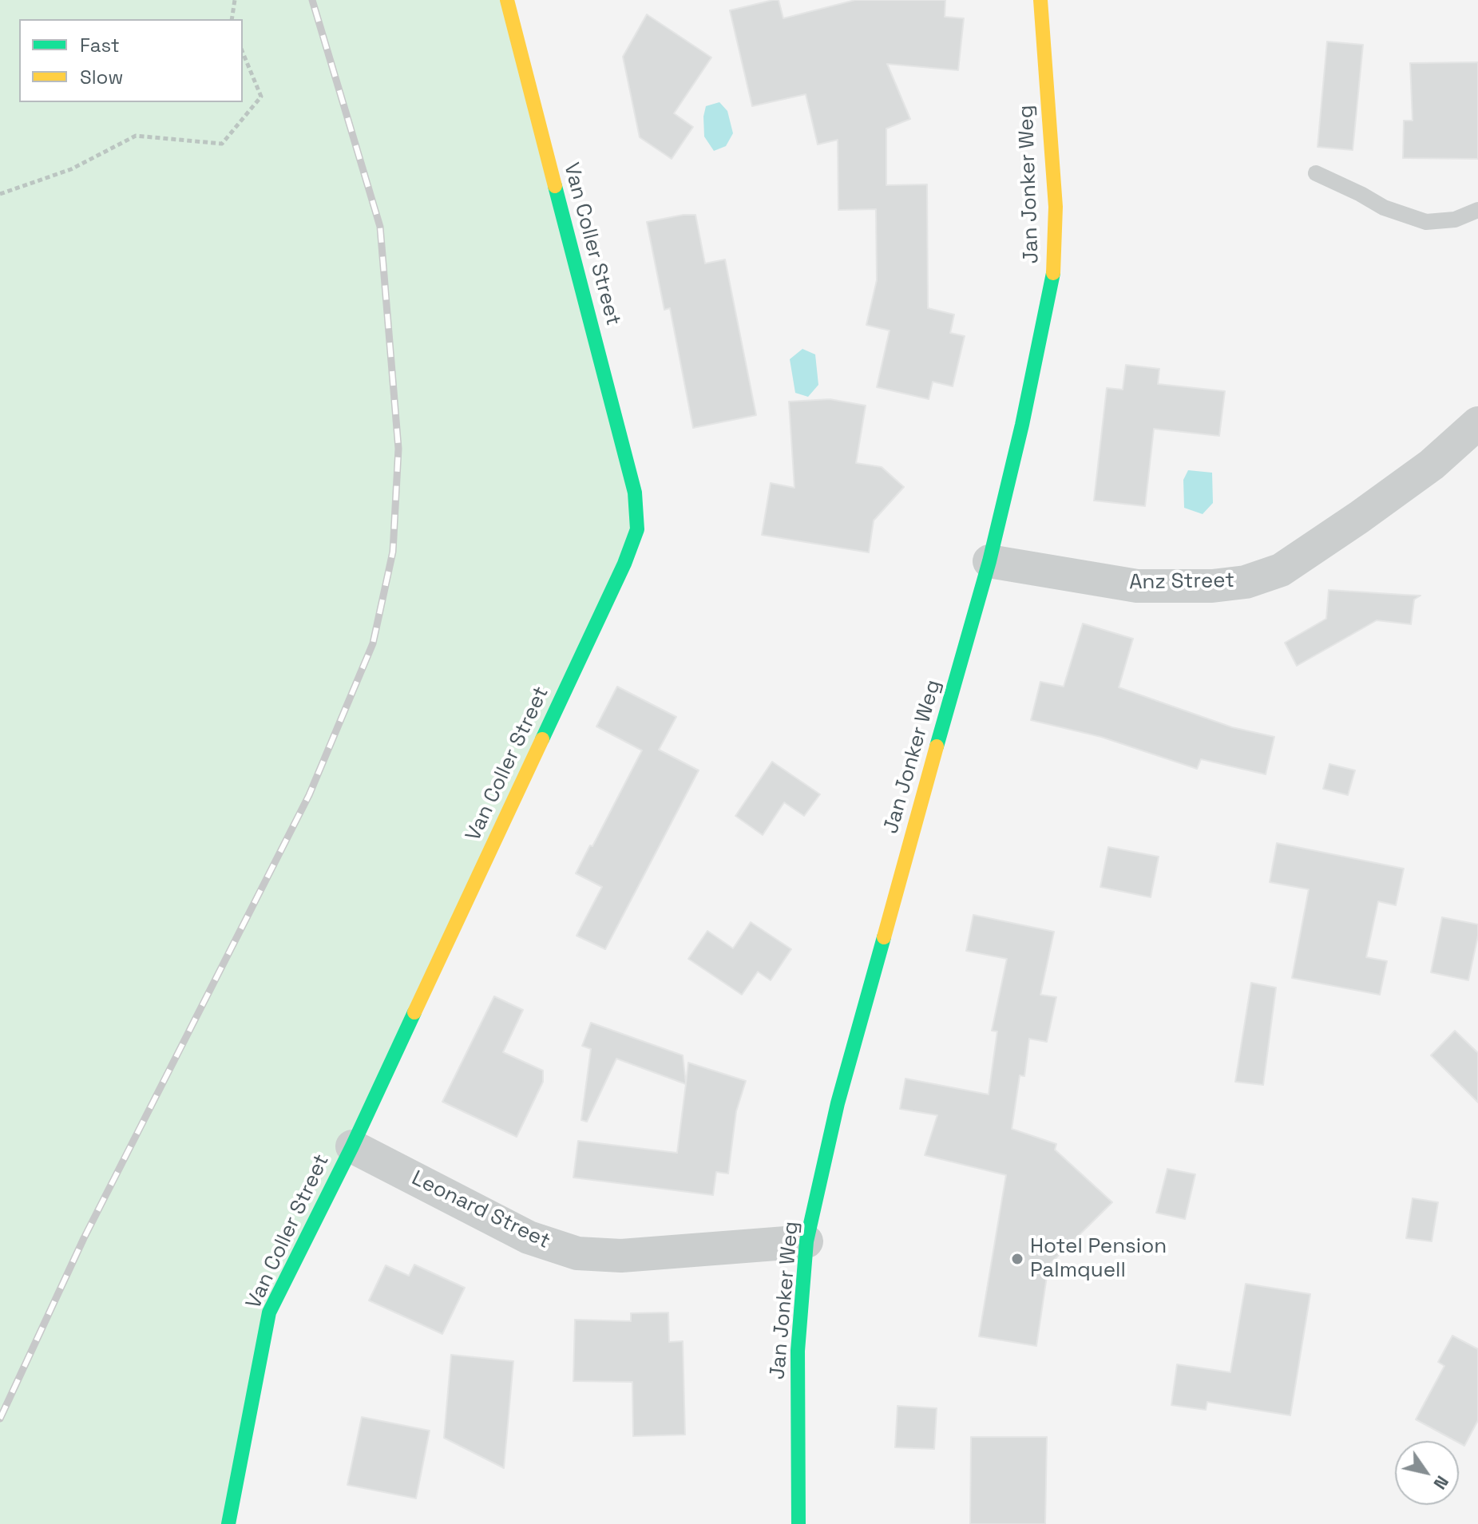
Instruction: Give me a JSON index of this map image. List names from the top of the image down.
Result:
{
  "streets": {
    "street": [
      "Jan Jonker Weg",
      "Van Coller Street",
      "Anz Street",
      "Leonard Street"
    ]
  },
  "crossings": [
    ["Jan Jonker Weg", "Anz Street"],
    ["Jan Jonker Weg", "Leonard Street"],
    ["Van Coller Street", "Leonard Street"]
  ],
  "places": ["Hotel Pension Palmquell"],
  "legend": ["Fast", "Slow"],
  "north": "bottom right"
}
